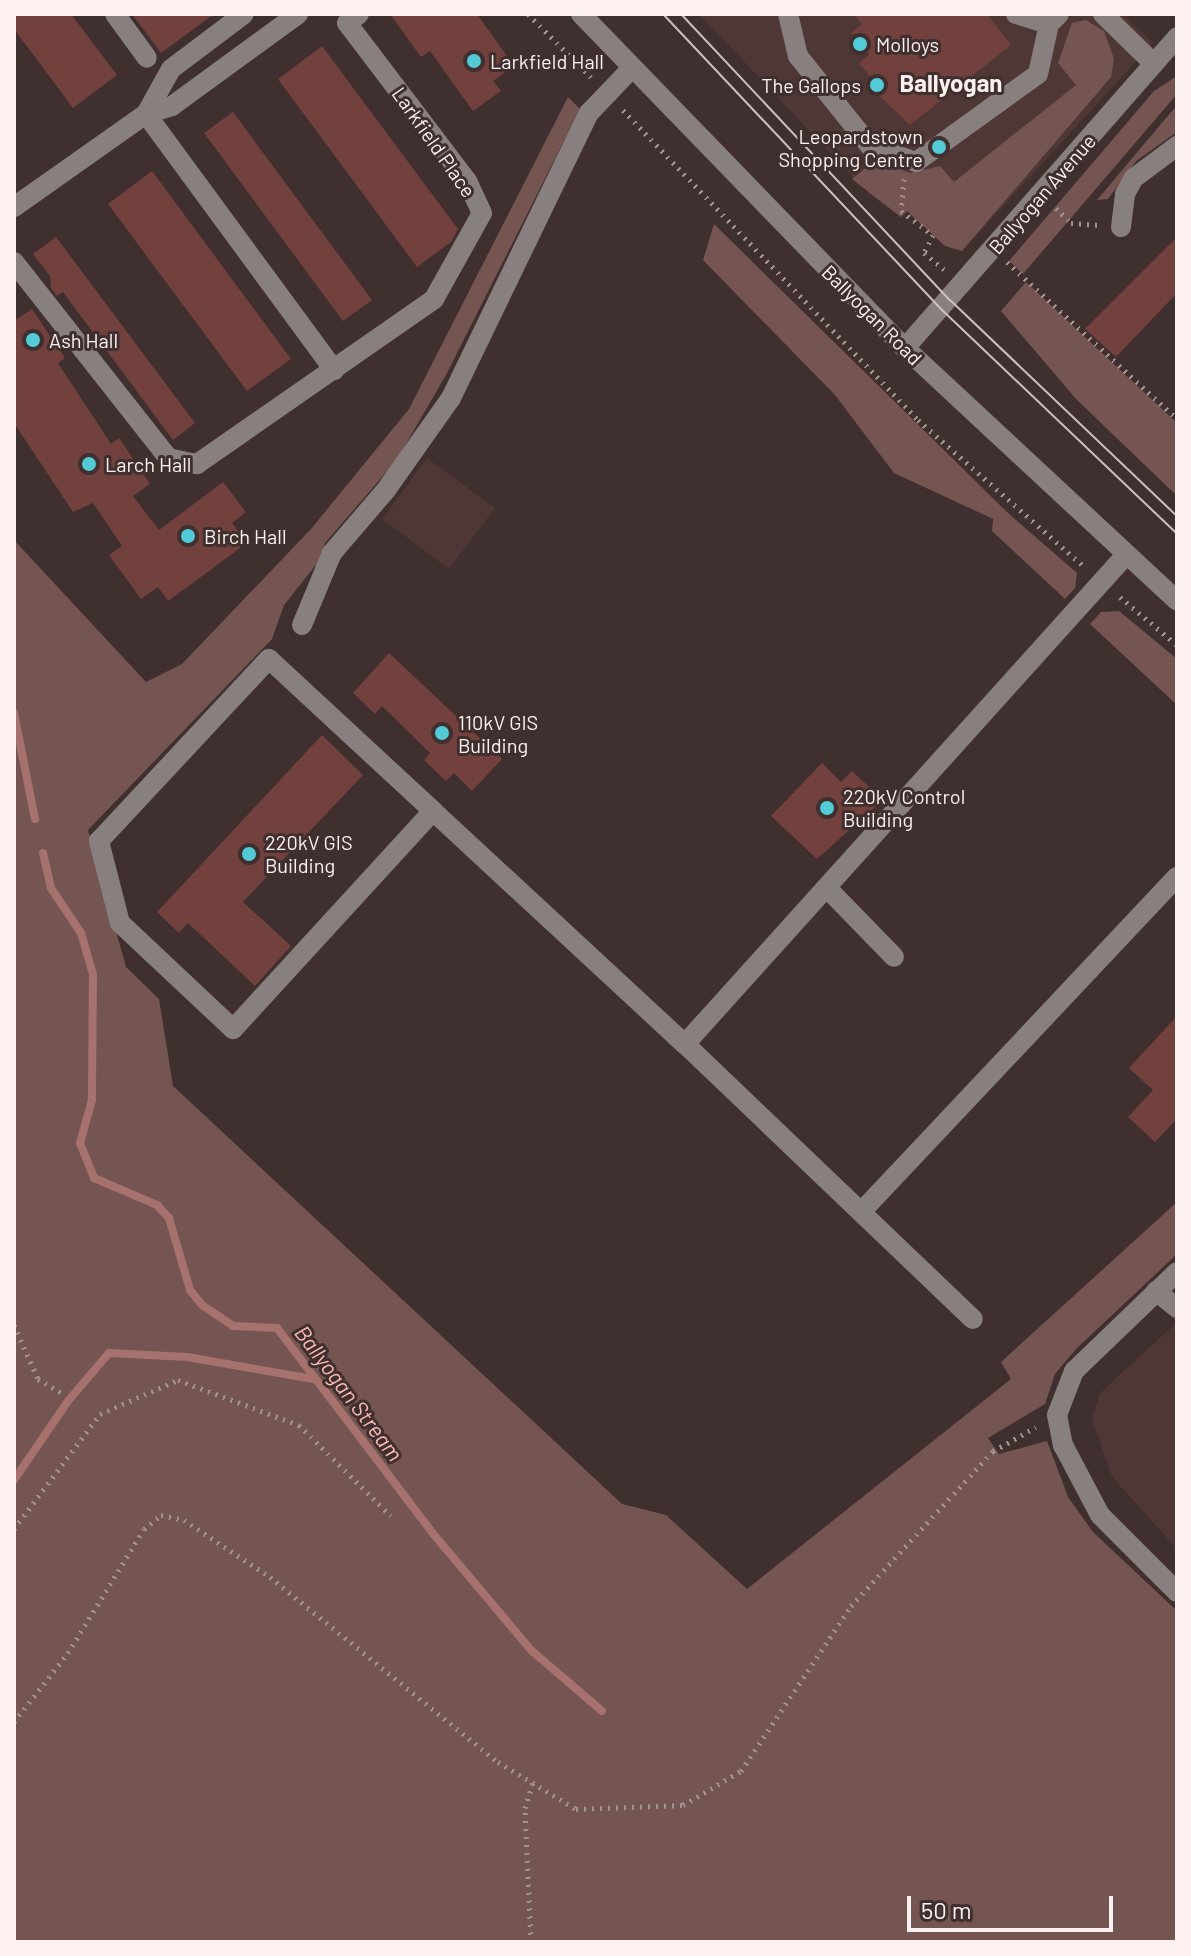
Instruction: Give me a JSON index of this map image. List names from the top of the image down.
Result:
{
  "streets": {
    "street": ["Larkfield Place", "Ballyogan Avenue", "Ballyogan Road"]
  },
  "crossings": [
    ["Ballyogan Avenue", "Ballyogan Road"]
  ],
  "districts": ["Ballyogan"],
  "water": ["Ballyogan Stream"],
  "places": [
    "Molloys",
    "Larkfield Hall",
    "The Gallops",
    "Leopardstown Shopping Centre",
    "Ash Hall",
    "Larch Hall",
    "Birch Hall",
    "110kV GIS Building",
    "220kV Control Building",
    "220kV GIS Building"
  ],
  "scale_bar": "50 m"
}
